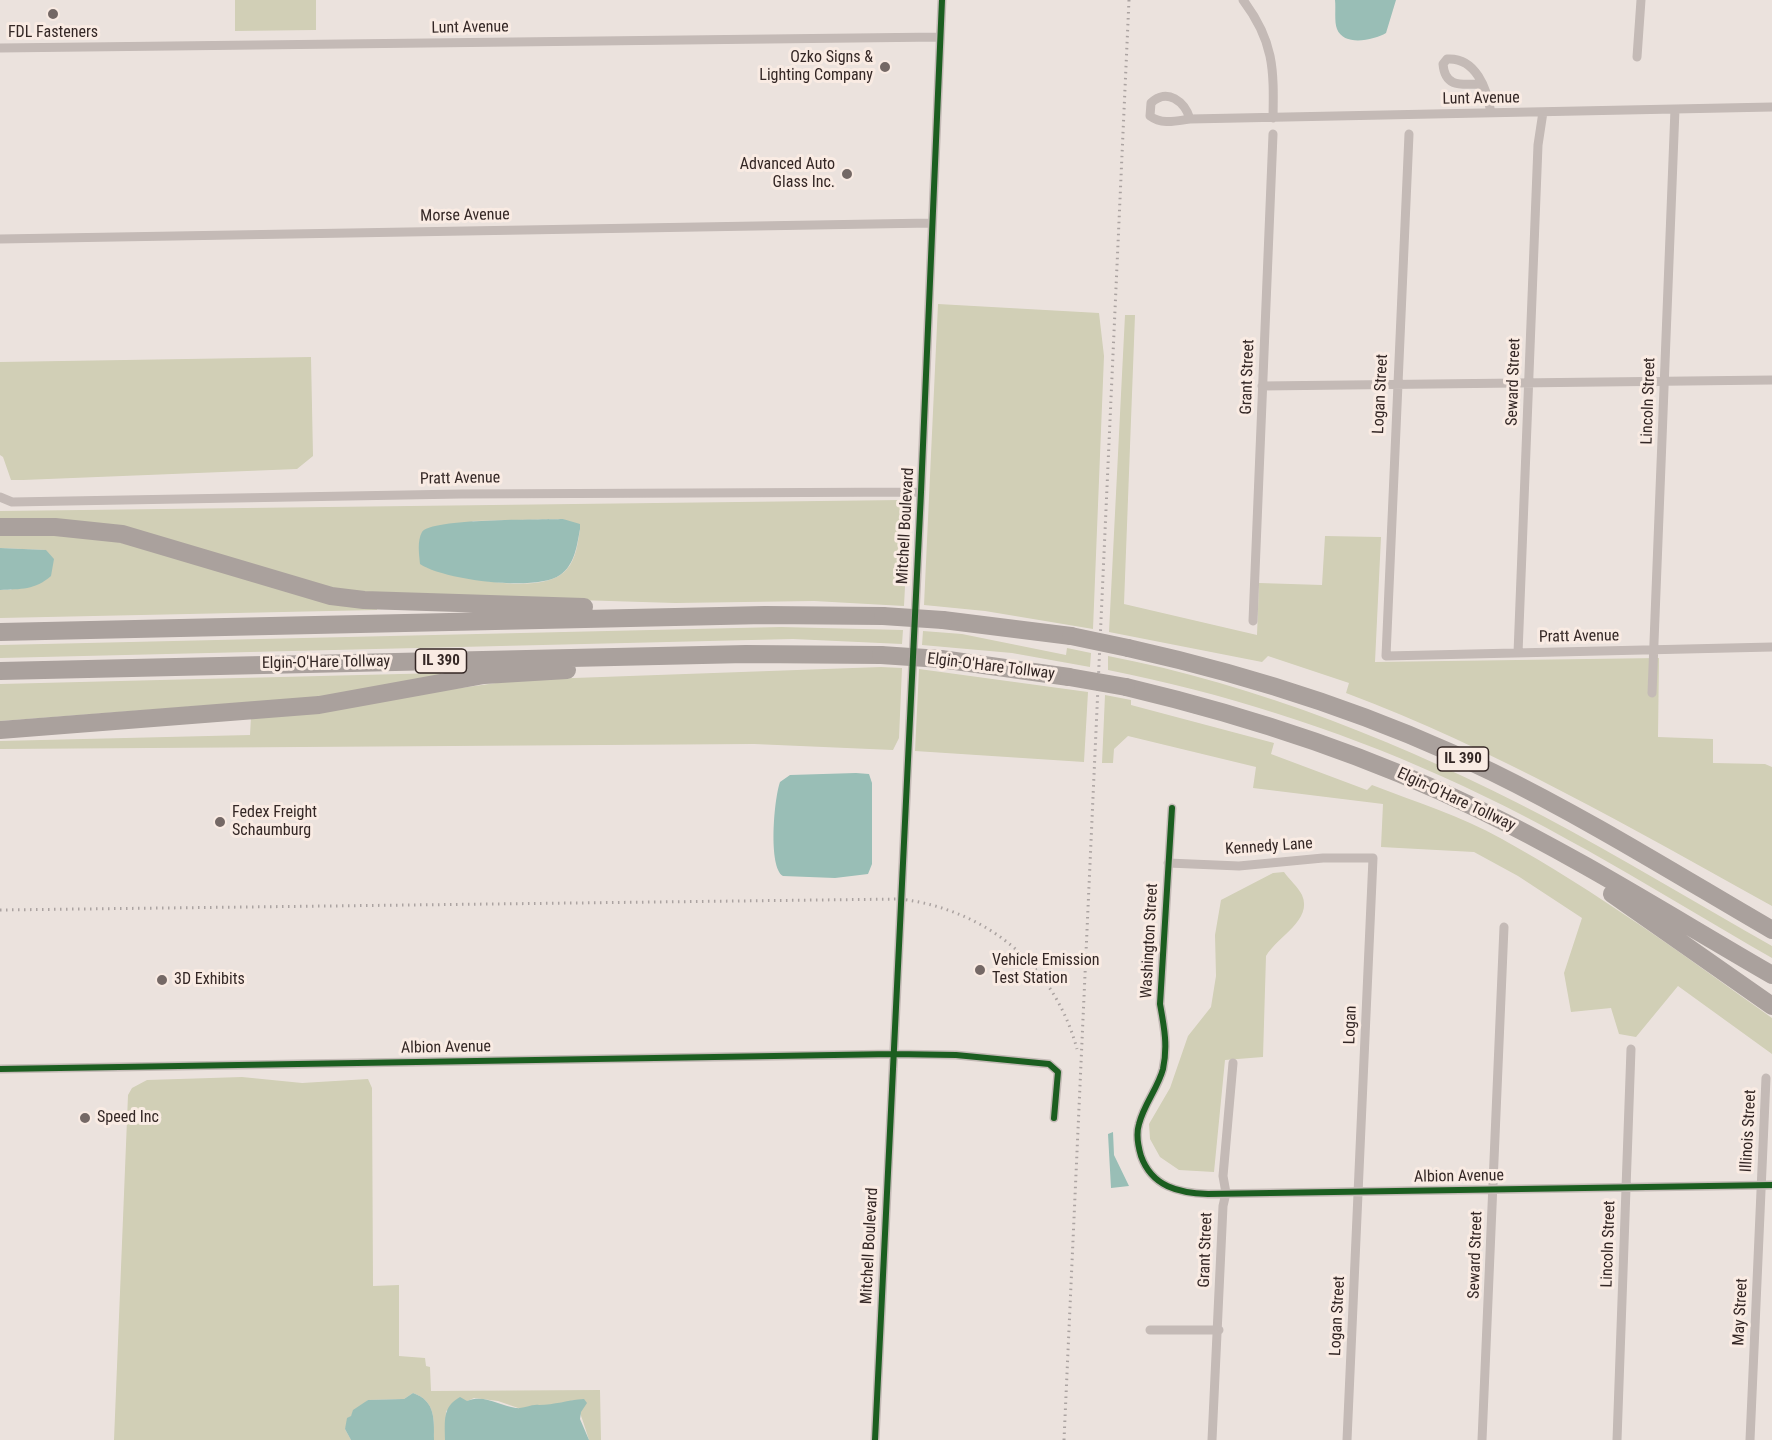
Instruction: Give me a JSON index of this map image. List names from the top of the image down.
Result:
{
  "streets": {
    "highway": ["IL 390", "Elgin-O'Hare Tollway"],
    "street": [
      "Lunt Avenue",
      "Morse Avenue",
      "Grant Street",
      "Seward Street",
      "Logan Street",
      "Lincoln Street",
      "Pratt Avenue",
      "Mitchell Boulevard",
      "Kennedy Lane",
      "Washington Street",
      "Logan",
      "Albion Avenue",
      "Illinois Street",
      "May Street"
    ]
  },
  "crossings": [
    ["Lunt Avenue", "Seward Street"],
    ["Lunt Avenue", "Lincoln Street"],
    ["Lunt Avenue", "Mitchell Boulevard"],
    ["Morse Avenue", "Mitchell Boulevard"],
    ["Grant Street", "Albion Avenue"],
    ["Seward Street", "Pratt Avenue"],
    ["Seward Street", "Albion Avenue"],
    ["Logan Street", "Pratt Avenue"],
    ["Logan Street", "Logan"],
    ["Logan Street", "Albion Avenue"],
    ["Lincoln Street", "Pratt Avenue"],
    ["Lincoln Street", "Albion Avenue"],
    ["Pratt Avenue", "Mitchell Boulevard"],
    ["Mitchell Boulevard", "Albion Avenue"],
    ["Kennedy Lane", "Washington Street"],
    ["Kennedy Lane", "Logan"],
    ["Washington Street", "Albion Avenue"],
    ["Logan", "Albion Avenue"],
    ["Albion Avenue", "Illinois Street"],
    ["Albion Avenue", "May Street"],
    ["Illinois Street", "May Street"]
  ],
  "places": [
    "FDL Fasteners",
    "Ozko Signs & Lighting Company",
    "Advanced Auto Glass Inc.",
    "Fedex Freight Schaumburg",
    "Vehicle Emission Test Station",
    "3D Exhibits",
    "Speed Inc"
  ]
}
